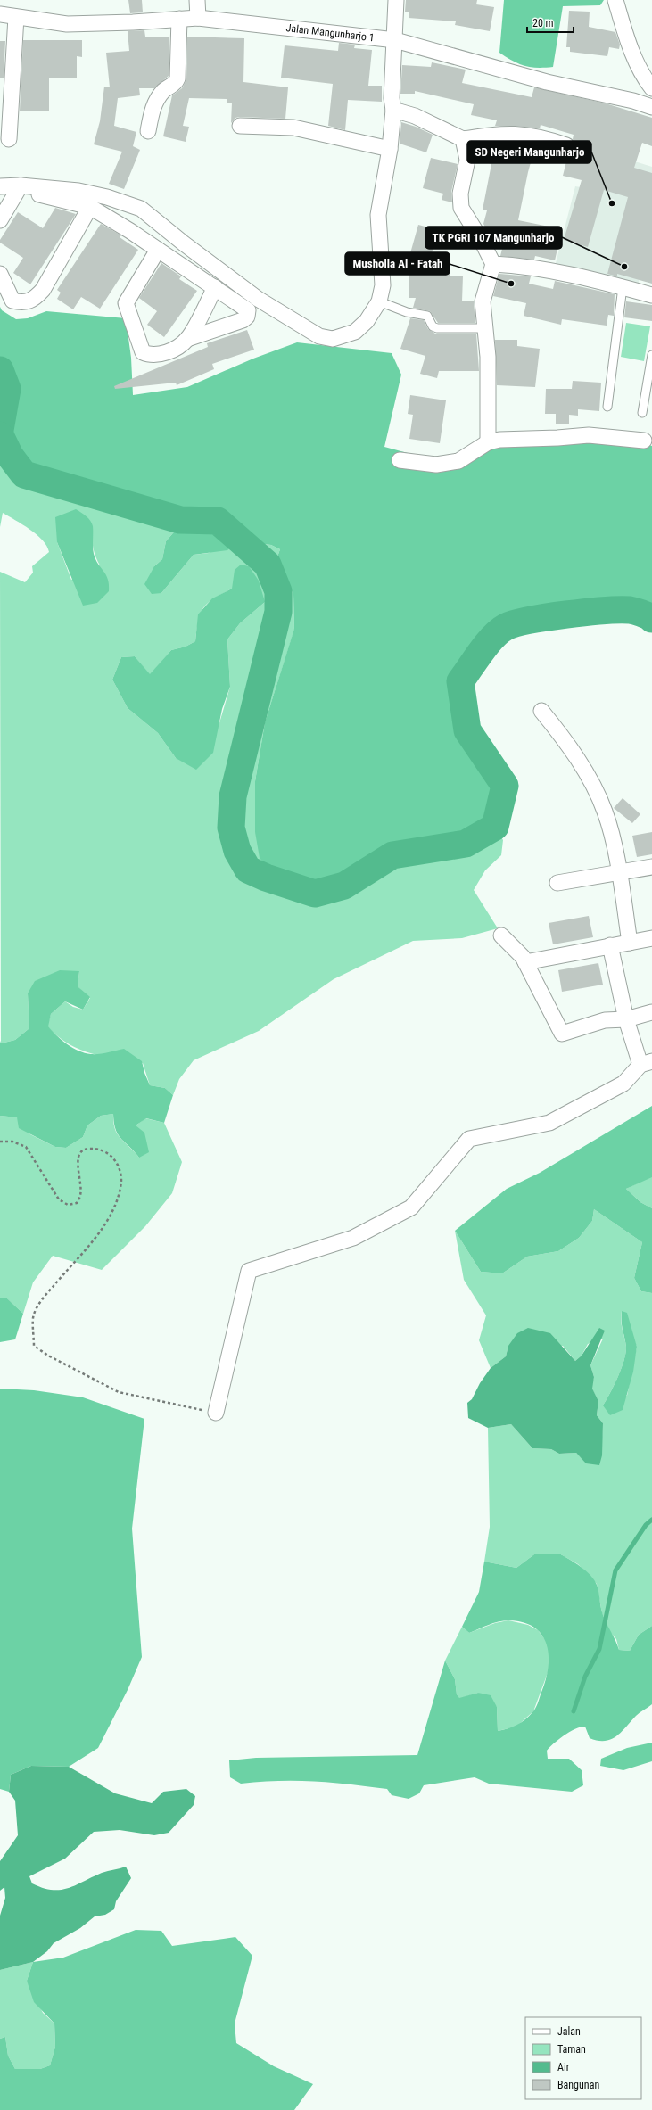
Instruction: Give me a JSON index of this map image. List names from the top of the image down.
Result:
{
  "streets": {
    "street": ["Jalan Mangunharjo 1"]
  },
  "places": ["SD Negeri Mangunharjo", "TK PGRI 107 Mangunharjo", "Musholla Al - Fatah"],
  "legend": [
    "Jalan",
    "Taman",
    "Air",
    "Bangunan"
  ],
  "scale_bar": "20 m"
}
